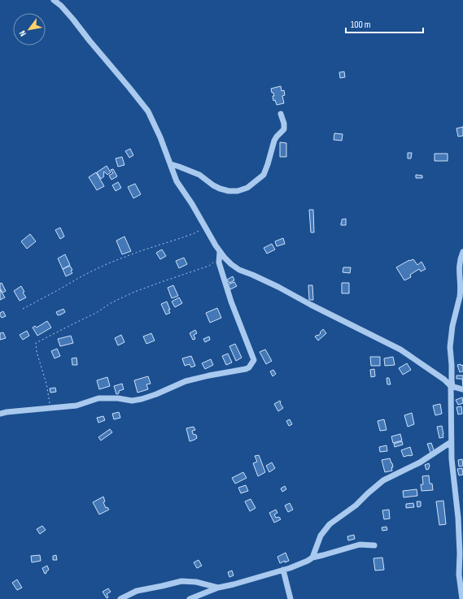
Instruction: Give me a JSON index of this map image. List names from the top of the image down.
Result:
{
  "scale_bar": "100 m",
  "north": "bottom left"
}
